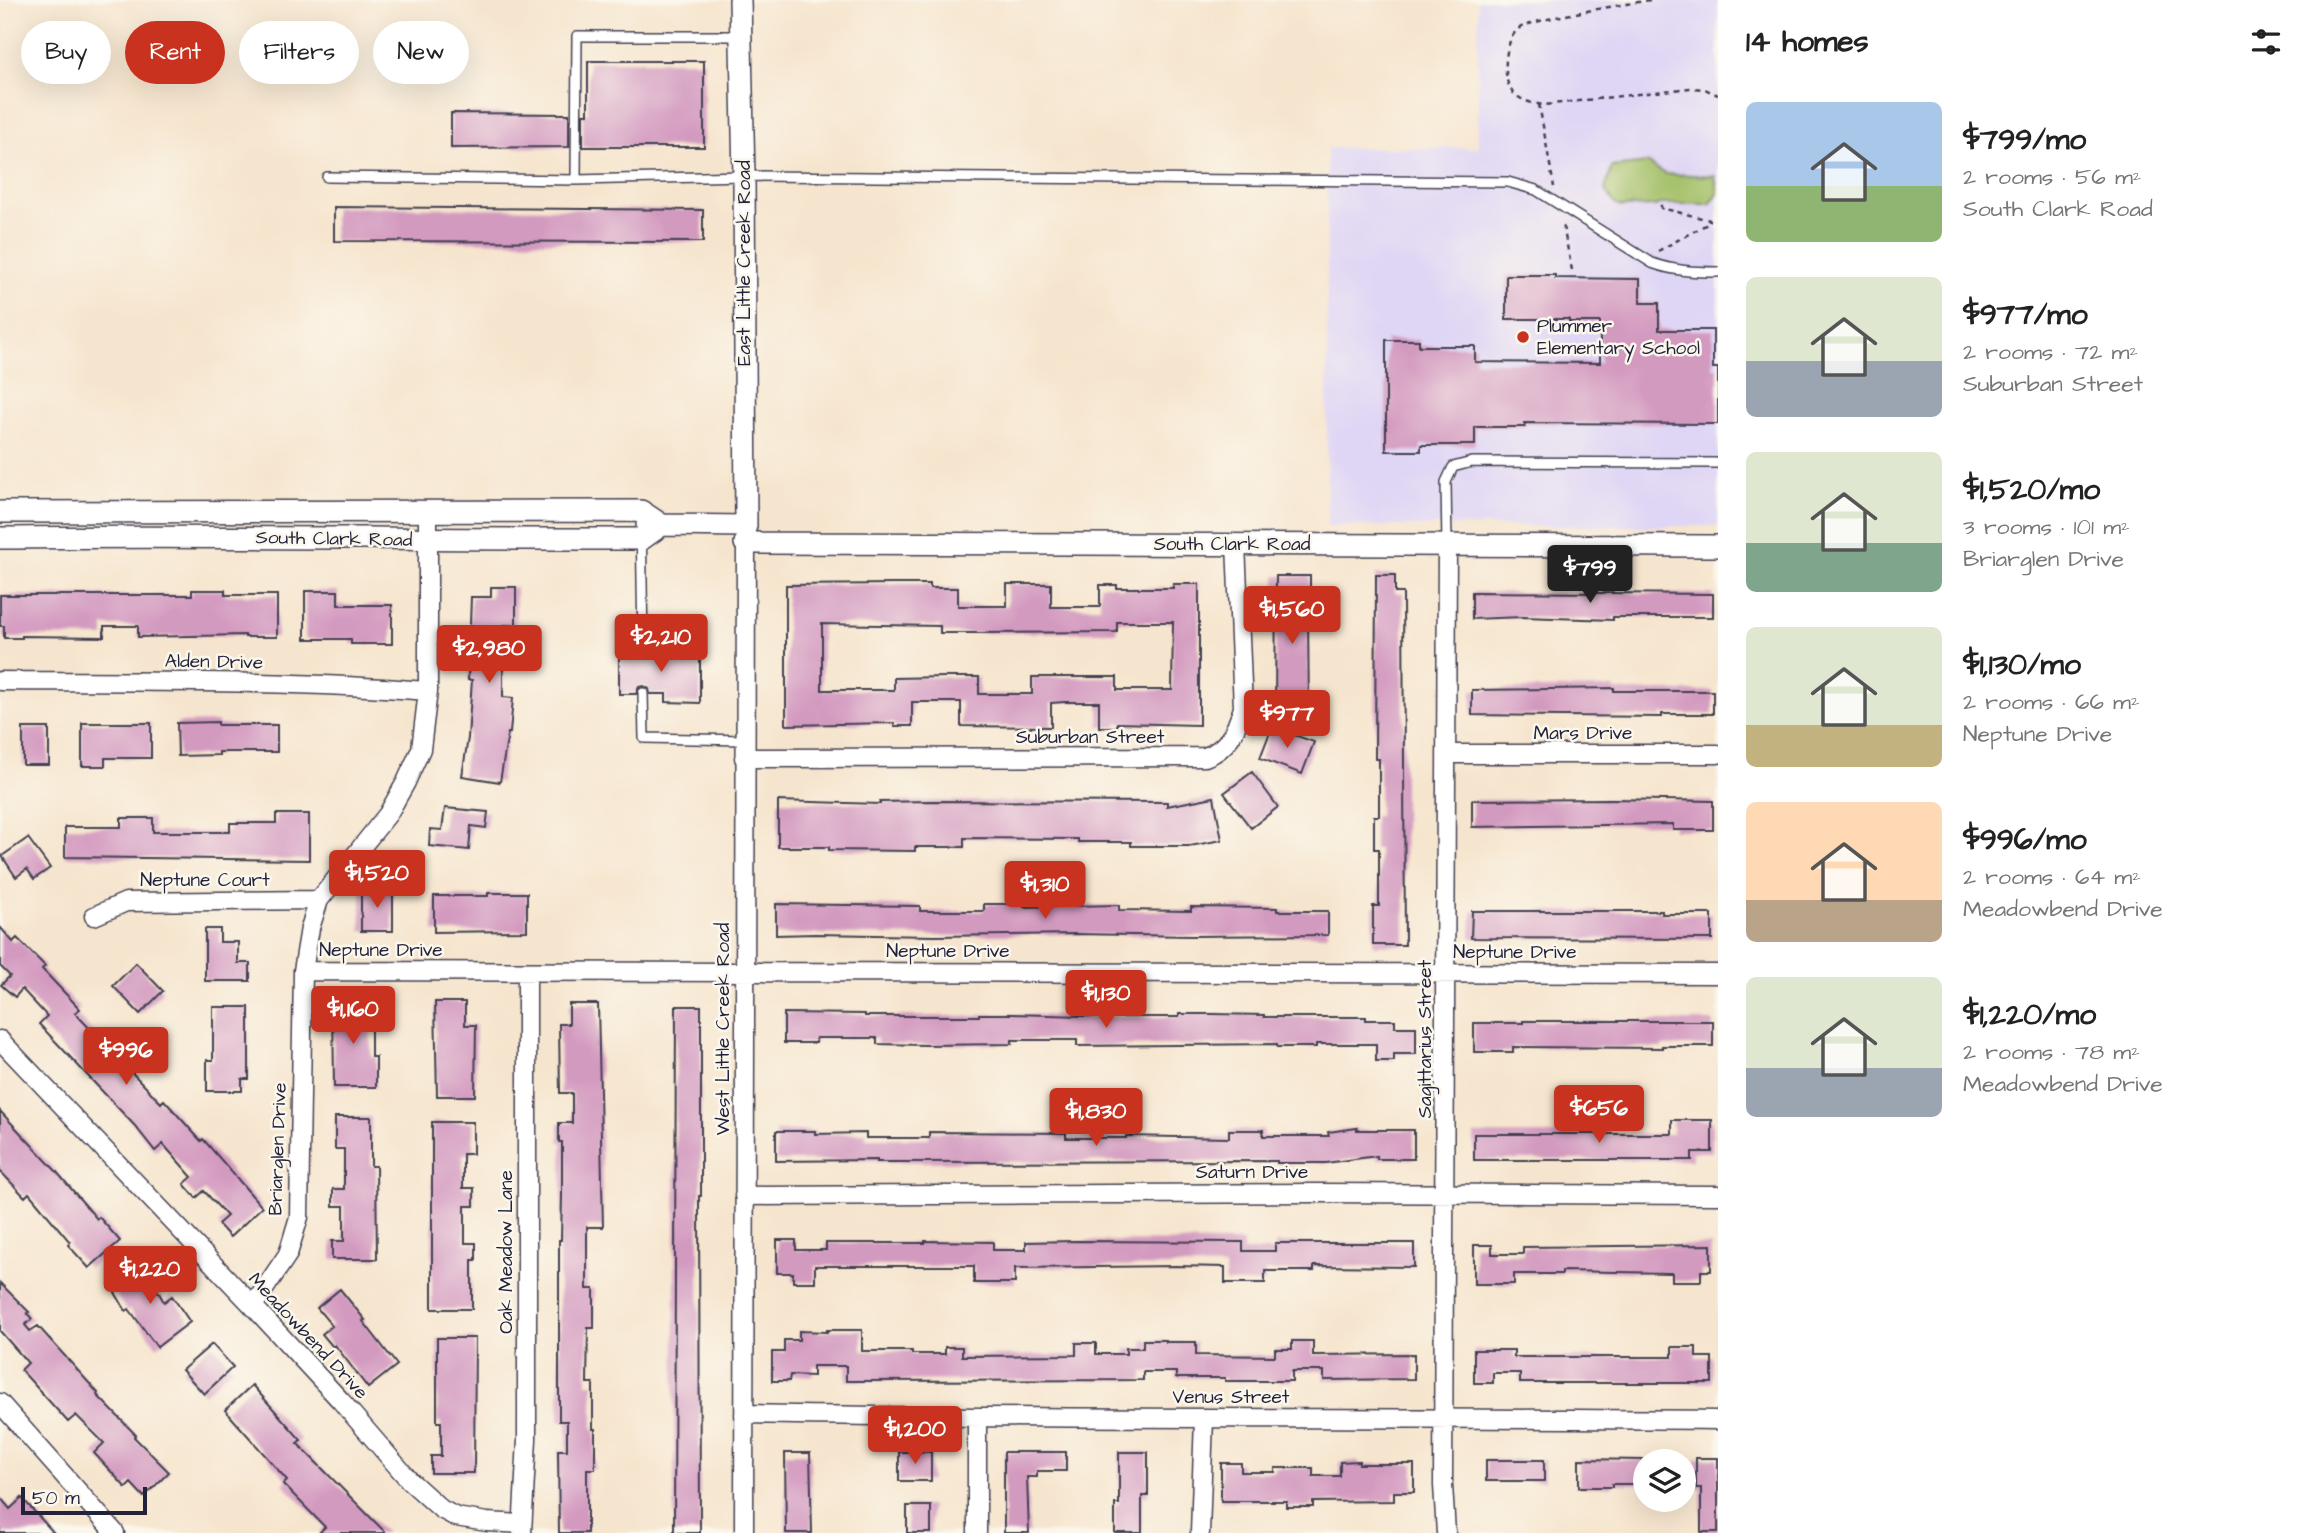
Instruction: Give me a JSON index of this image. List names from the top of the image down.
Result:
{
  "streets": {
    "street": [
      "East Little Creek Road",
      "South Clark Road",
      "Alden Drive",
      "Mars Drive",
      "Suburban Street",
      "Neptune Court",
      "Neptune Drive",
      "West Little Creek Road",
      "Sagittarius Street",
      "Briarglen Drive",
      "Saturn Drive",
      "Oak Meadow Lane",
      "Meadowbend Drive",
      "Venus Street"
    ]
  },
  "crossings": [
    ["East Little Creek Road", "South Clark Road"],
    ["East Little Creek Road", "West Little Creek Road"],
    ["South Clark Road", "Suburban Street"],
    ["South Clark Road", "West Little Creek Road"],
    ["South Clark Road", "Sagittarius Street"],
    ["South Clark Road", "Briarglen Drive"],
    ["Alden Drive", "Briarglen Drive"],
    ["Mars Drive", "Sagittarius Street"],
    ["Suburban Street", "West Little Creek Road"],
    ["Neptune Court", "Briarglen Drive"],
    ["Neptune Drive", "West Little Creek Road"],
    ["Neptune Drive", "Sagittarius Street"],
    ["Neptune Drive", "Briarglen Drive"],
    ["Neptune Drive", "Oak Meadow Lane"],
    ["West Little Creek Road", "Saturn Drive"],
    ["West Little Creek Road", "Venus Street"],
    ["Sagittarius Street", "Saturn Drive"],
    ["Sagittarius Street", "Venus Street"],
    ["Briarglen Drive", "Meadowbend Drive"],
    ["Oak Meadow Lane", "Meadowbend Drive"]
  ],
  "places": ["Plummer Elementary School"],
  "scale_bar": "50 m",
  "page": {
    "heading": "14 homes",
    "chip": [
      "Buy",
      "Rent",
      "Filters",
      "New"
    ],
    "list": [
      {
        "name": "$799/mo",
        "note": "2 rooms · 56 m² · South Clark Road"
      },
      {
        "name": "$977/mo",
        "note": "2 rooms · 72 m² · Suburban Street"
      },
      {
        "name": "$1,520/mo",
        "note": "3 rooms · 101 m² · Briarglen Drive"
      },
      {
        "name": "$1,130/mo",
        "note": "2 rooms · 66 m² · Neptune Drive"
      },
      {
        "name": "$996/mo",
        "note": "2 rooms · 64 m² · Meadowbend Drive"
      },
      {
        "name": "$1,220/mo",
        "note": "2 rooms · 78 m² · Meadowbend Drive"
      }
    ],
    "price": [
      "$799",
      "$1,560",
      "$2,210",
      "$2,980",
      "$977",
      "$1,520",
      "$1,310",
      "$1,130",
      "$1,160",
      "$996",
      "$656",
      "$1,830",
      "$1,220",
      "$1,200"
    ],
    "scale": "50 m"
  }
}
